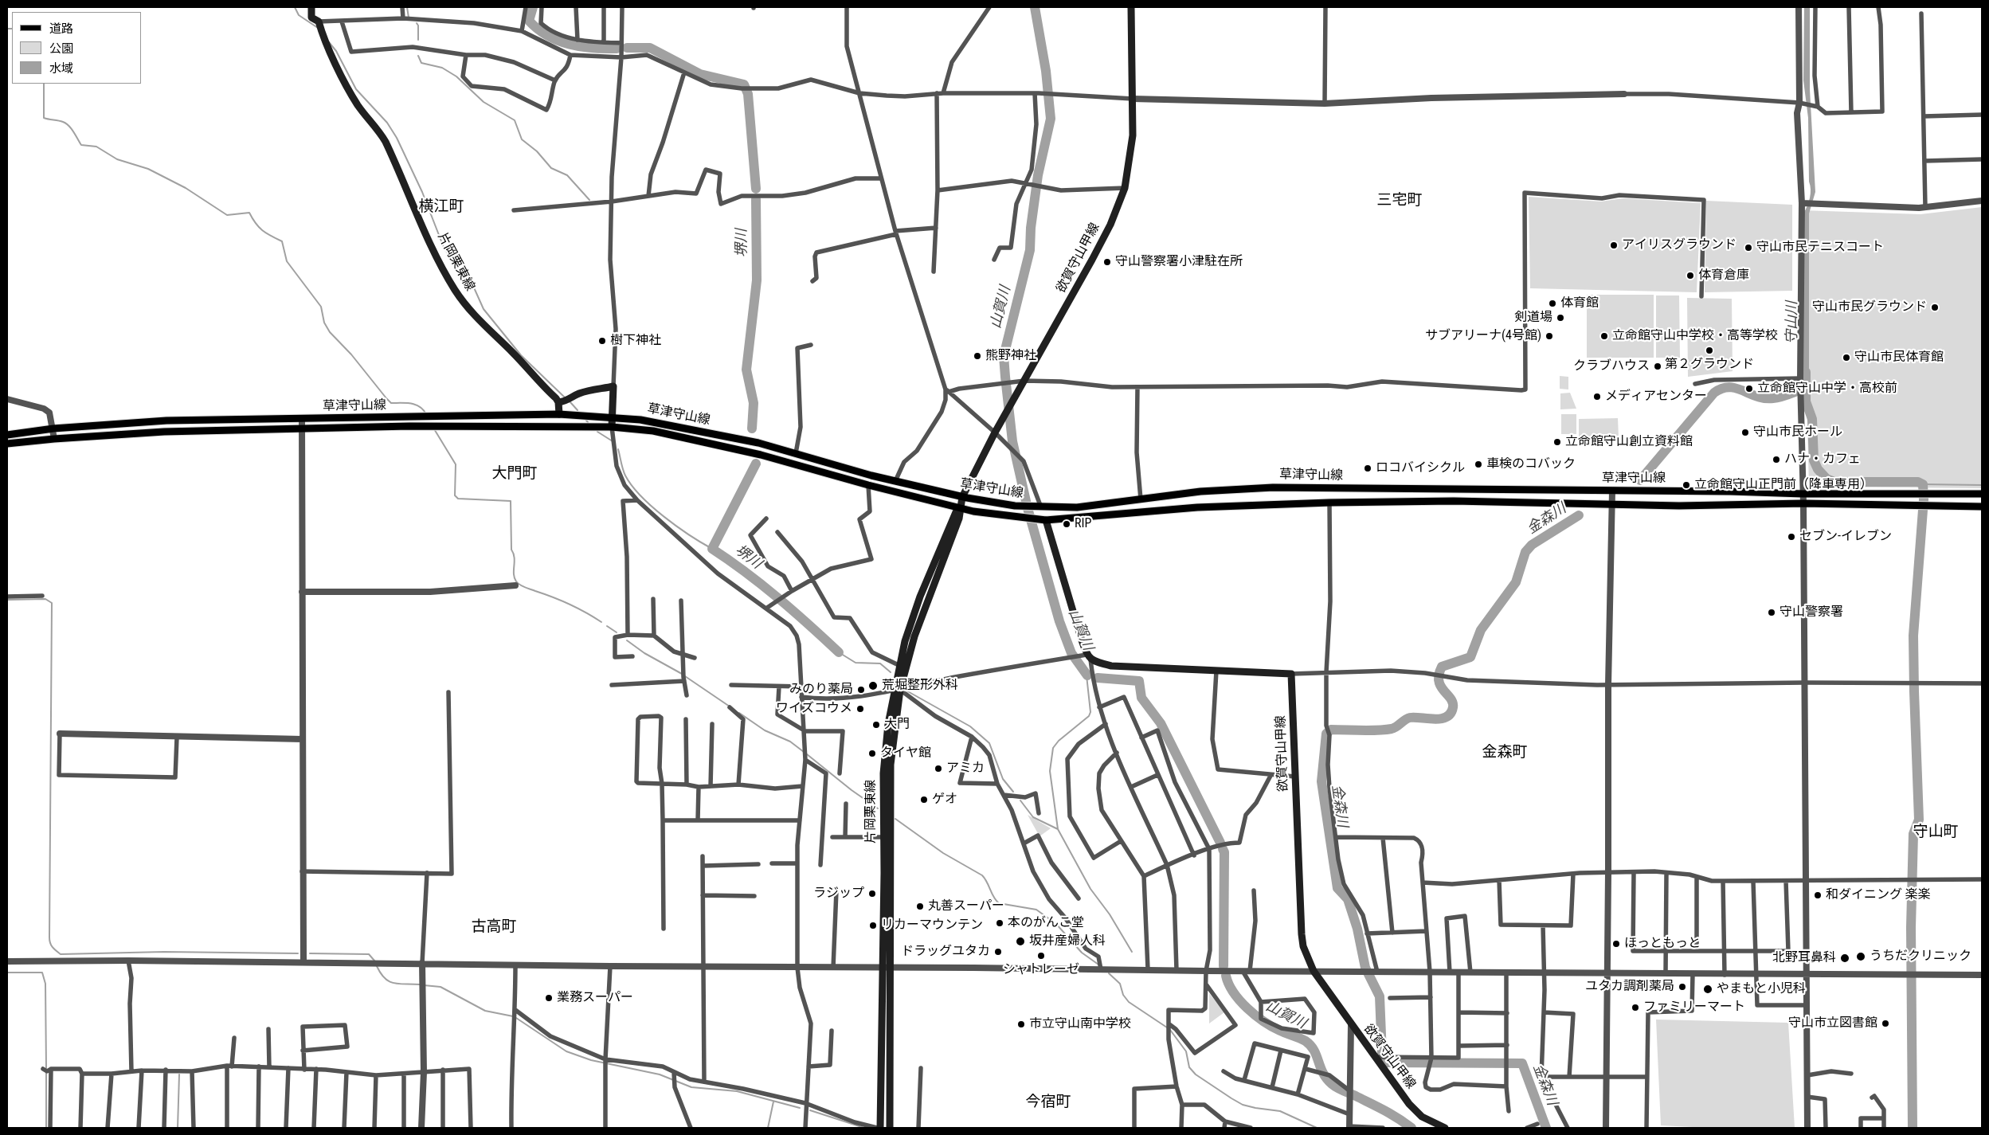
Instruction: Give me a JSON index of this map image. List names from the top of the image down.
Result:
{
  "streets": {
    "main road": ["欲賀守山甲線", "片岡栗東線", "草津守山線"]
  },
  "crossings": [
    ["欲賀守山甲線", "片岡栗東線"],
    ["欲賀守山甲線", "草津守山線"],
    ["片岡栗東線", "草津守山線"]
  ],
  "districts": [
    "三宅町",
    "横江町",
    "大門町",
    "金森町",
    "守山町",
    "古高町",
    "今宿町"
  ],
  "water": [
    "堺川",
    "山賀川",
    "守山川",
    "金森川"
  ],
  "places": [
    "アイリスグラウンド",
    "守山市民テニスコート",
    "守山警察署小津駐在所",
    "体育倉庫",
    "体育館",
    "守山市民グラウンド",
    "剣道場",
    "サブアリーナ(4号館)",
    "立命館守山中学校・高等学校",
    "樹下神社",
    "第２グラウンド",
    "熊野神社",
    "守山市民体育館",
    "クラブハウス",
    "立命館守山中学・高校前",
    "メディアセンター",
    "守山市民ホール",
    "立命館守山創立資料館",
    "ハナ・カフェ",
    "車検のコバック",
    "ロコバイシクル",
    "立命館守山正門前（降車専用）",
    "RIP",
    "セブン-イレブン",
    "守山警察署",
    "荒堀整形外科",
    "みのり薬局",
    "ワイズコウメ",
    "大門",
    "タイヤ館",
    "アミカ",
    "ゲオ",
    "ラジップ",
    "和ダイニング 楽楽",
    "丸善スーパー",
    "本のがんこ堂",
    "リカーマウンテン",
    "坂井産婦人科",
    "ほっともっと",
    "ドラッグユタカ",
    "シャトレーゼ",
    "うちだクリニック",
    "北野耳鼻科",
    "ユタカ調剤薬局",
    "やまもと小児科",
    "業務スーパー",
    "ファミリーマート",
    "守山市立図書館",
    "市立守山南中学校"
  ],
  "legend": ["道路", "公園", "水域"]
}
